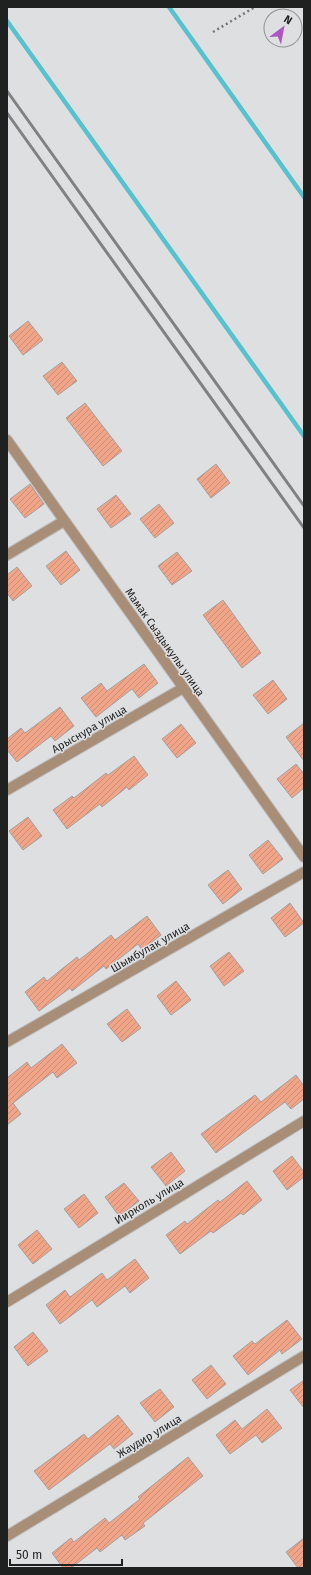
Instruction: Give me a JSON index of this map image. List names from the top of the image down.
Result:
{
  "streets": {
    "street": [
      "Мамак Сыздыкулы улица",
      "Арыснура улица",
      "Шымбулак улица",
      "Иирколь улица",
      "Жаудир улица"
    ]
  },
  "crossings": [
    ["Мамак Сыздыкулы улица", "Арыснура улица"]
  ],
  "scale_bar": "50 m",
  "north": "top right"
}
